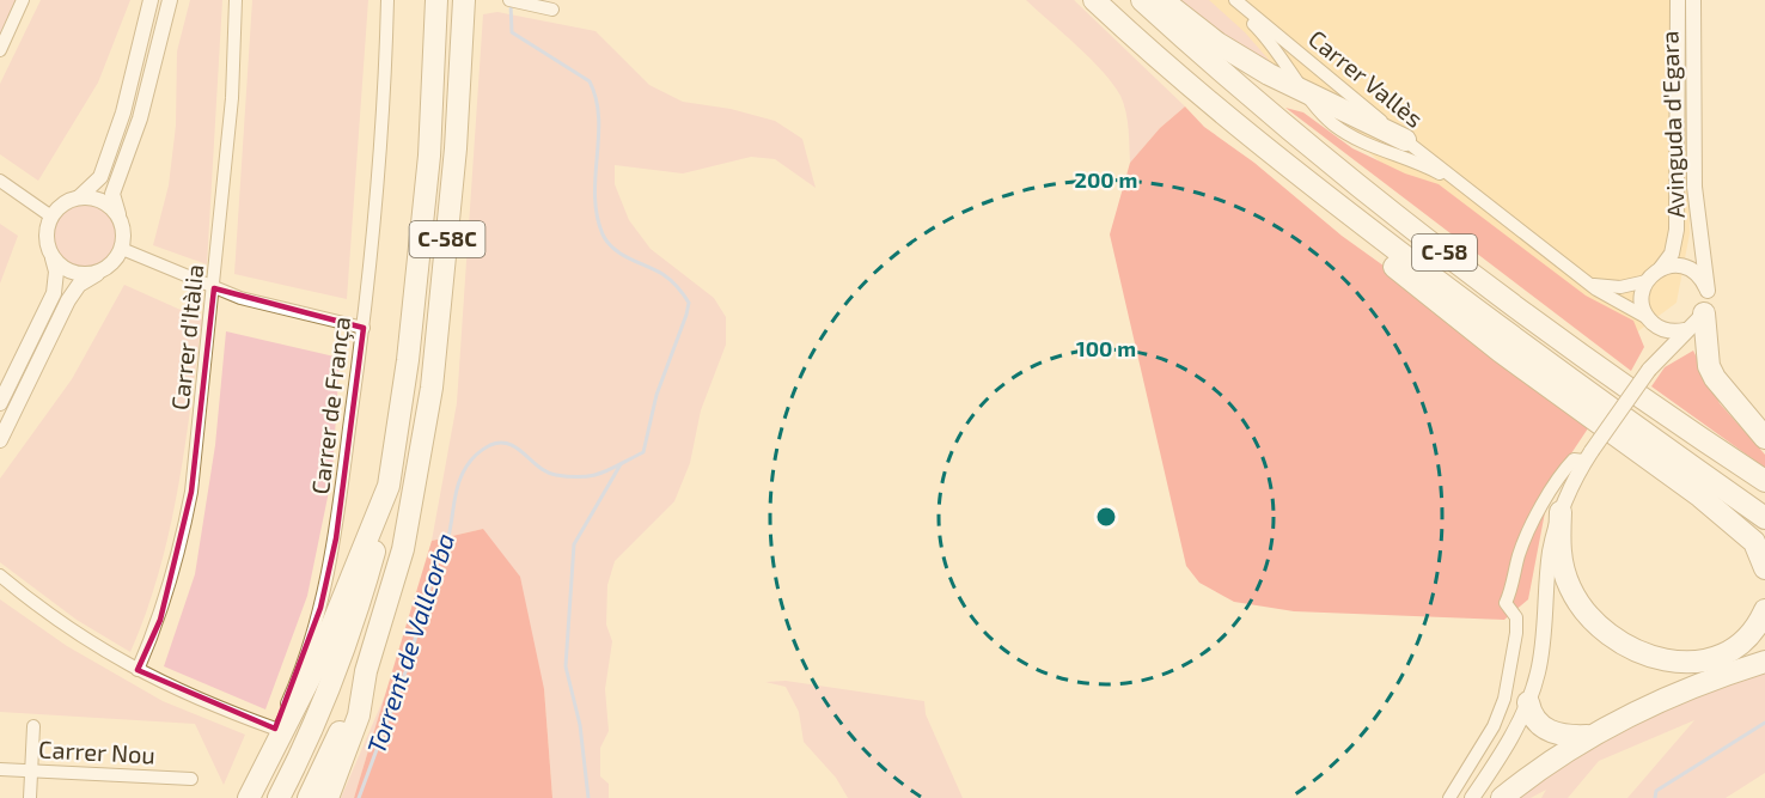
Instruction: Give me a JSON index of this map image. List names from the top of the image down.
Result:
{
  "streets": {
    "highway": ["C-58C", "C-58"],
    "street": [
      "Carrer Vallès",
      "Avinguda d'Egara",
      "Carrer d'Itàlia",
      "Carrer de França",
      "Carrer Nou"
    ]
  },
  "crossings": [
    ["Carrer Vallès", "Avinguda d'Egara"]
  ],
  "water": ["Torrent de Vallcorba"],
  "rings": ["200 m", "100 m"]
}
